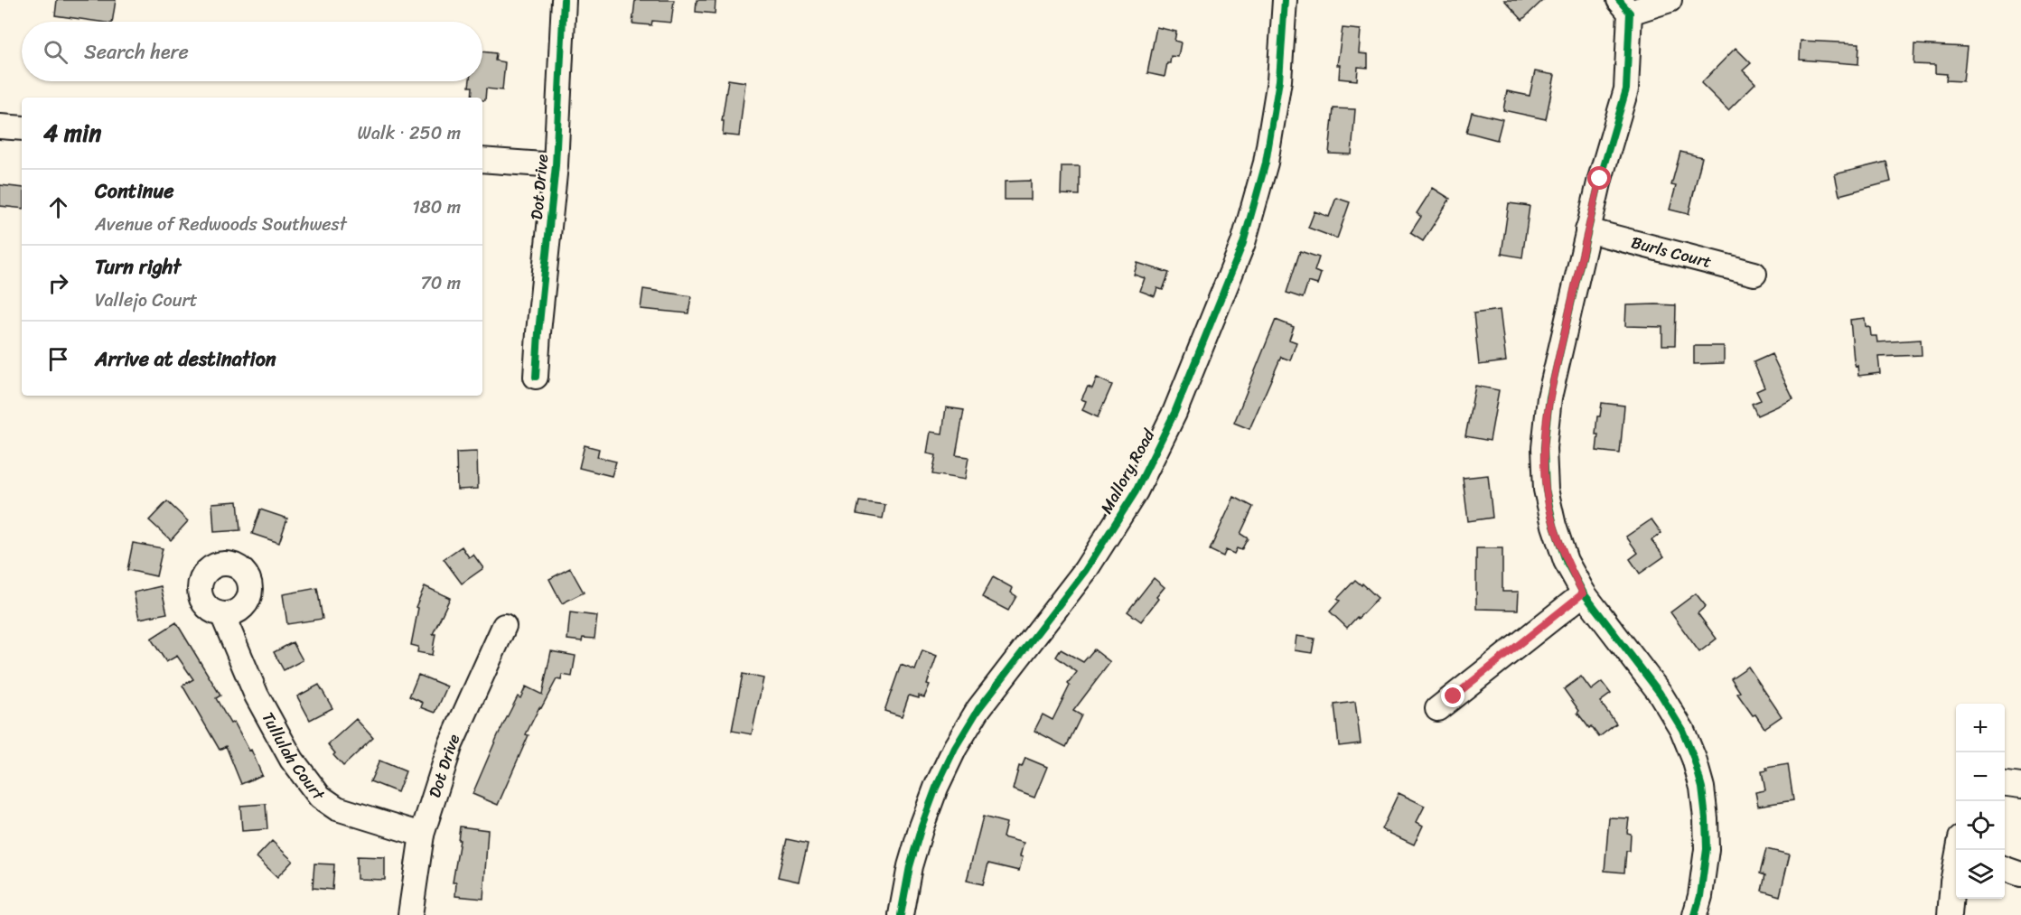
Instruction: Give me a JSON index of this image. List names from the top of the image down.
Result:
{
  "streets": {
    "street": [
      "Dot Drive",
      "Burls Court",
      "Mallory Road",
      "Tullulah Court"
    ]
  },
  "crossings": [
    ["Dot Drive", "Tullulah Court"]
  ],
  "page": {
    "search": "Search here",
    "heading": ["4 min", "Walk · 250 m"],
    "list": [
      ["Continue", "Avenue of Redwoods Southwest", "180 m"],
      ["Turn right", "Vallejo Court", "70 m"],
      "Arrive at destination"
    ],
    "map_buttons": ["+", "−"]
  }
}
